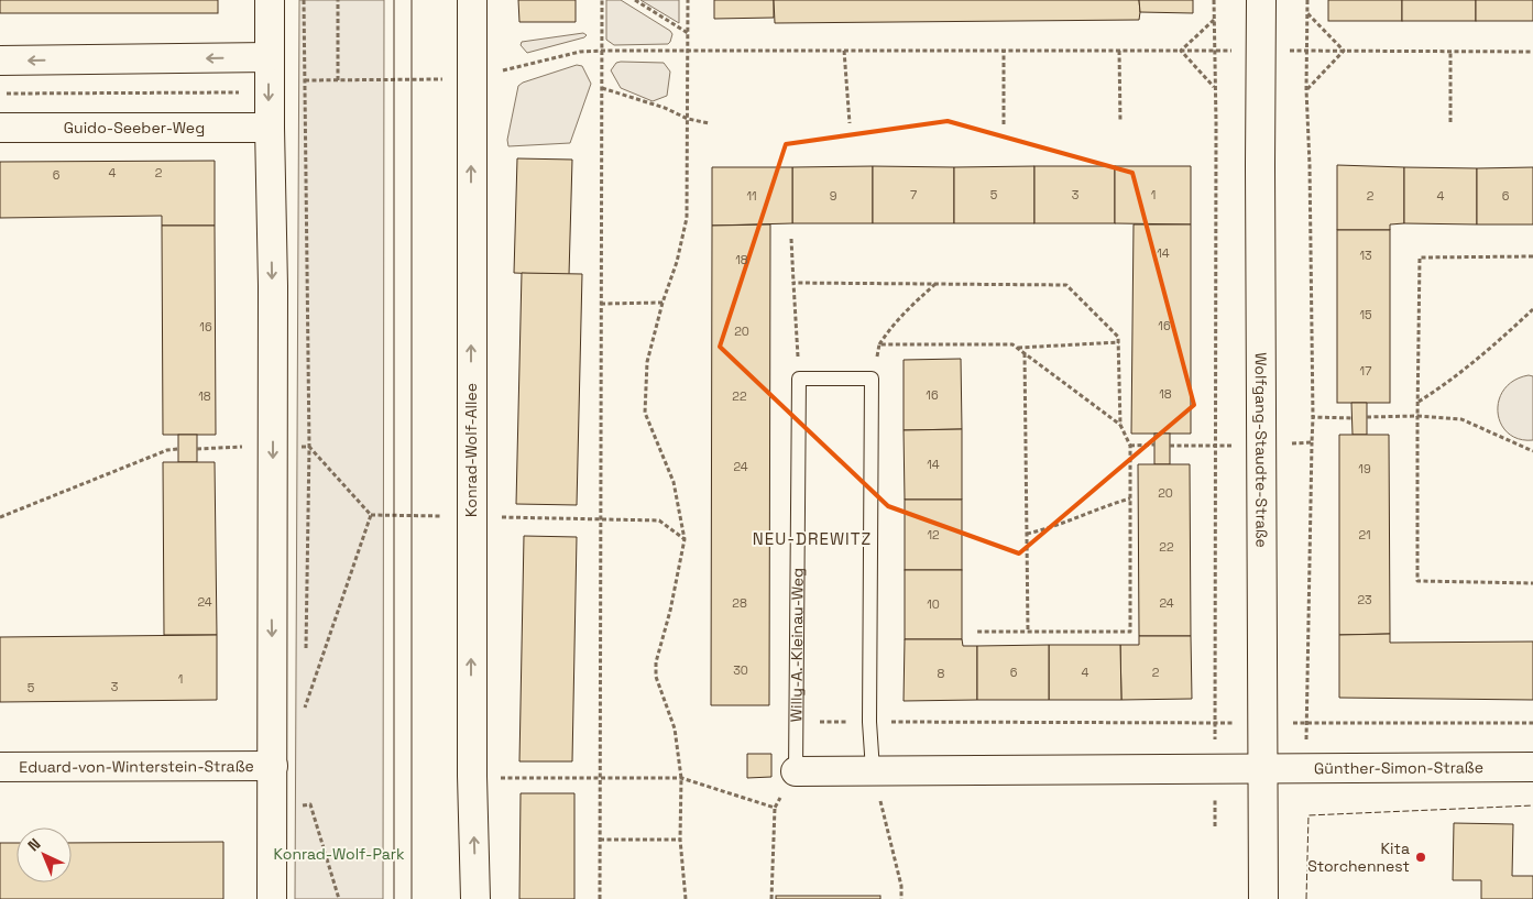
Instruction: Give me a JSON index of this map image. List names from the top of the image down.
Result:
{
  "streets": {
    "street": [
      "Guido-Seeber-Weg",
      "Wolfgang-Staudte-Straße",
      "Konrad-Wolf-Allee",
      "Eduard-von-Winterstein-Straße",
      "Günther-Simon-Straße"
    ],
    "lane": ["Willy-A.-Kleinau-Weg"]
  },
  "crossings": [
    ["Wolfgang-Staudte-Straße", "Günther-Simon-Straße"]
  ],
  "districts": ["NEU-DREWITZ"],
  "parks": ["Konrad-Wolf-Park"],
  "places": ["Kita Storchennest"],
  "house_numbers": [
    "4",
    "2",
    "6",
    "7",
    "5",
    "3",
    "1",
    "11",
    "9",
    "2",
    "4",
    "6",
    "14",
    "13",
    "18",
    "15",
    "16",
    "16",
    "20",
    "17",
    "18",
    "16",
    "18",
    "22",
    "14",
    "24",
    "19",
    "20",
    "12",
    "21",
    "22",
    "23",
    "24",
    "28",
    "24",
    "10",
    "30",
    "6",
    "4",
    "2",
    "8",
    "1",
    "3",
    "5"
  ],
  "north": "top left"
}
